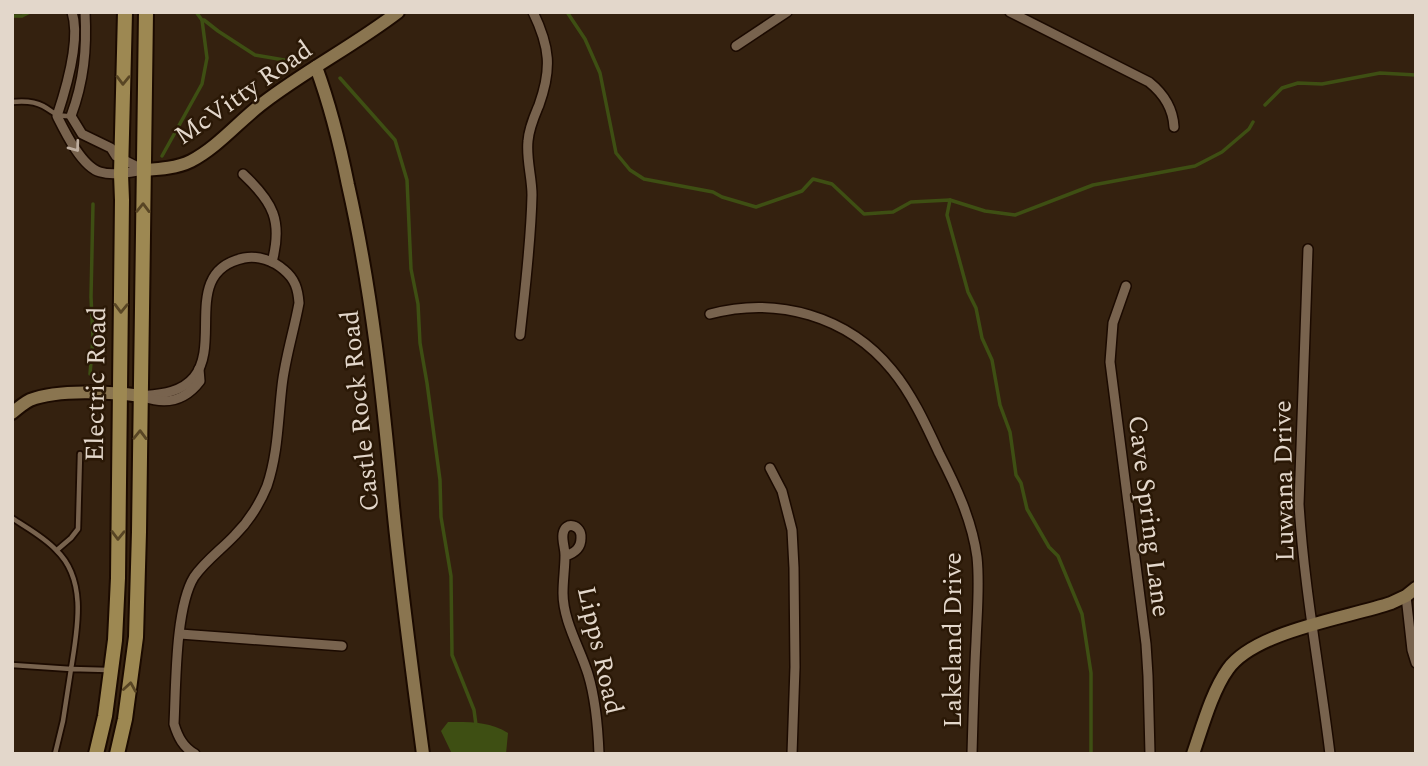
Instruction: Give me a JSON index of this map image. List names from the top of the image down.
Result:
{
  "streets": {
    "main road": ["Electric Road"],
    "street": [
      "McVitty Road",
      "Castle Rock Road",
      "Luwana Drive",
      "Cave Spring Lane",
      "Lakeland Drive",
      "Lipps Road"
    ]
  },
  "crossings": [
    ["McVitty Road", "Electric Road"],
    ["McVitty Road", "Castle Rock Road"]
  ]
}
